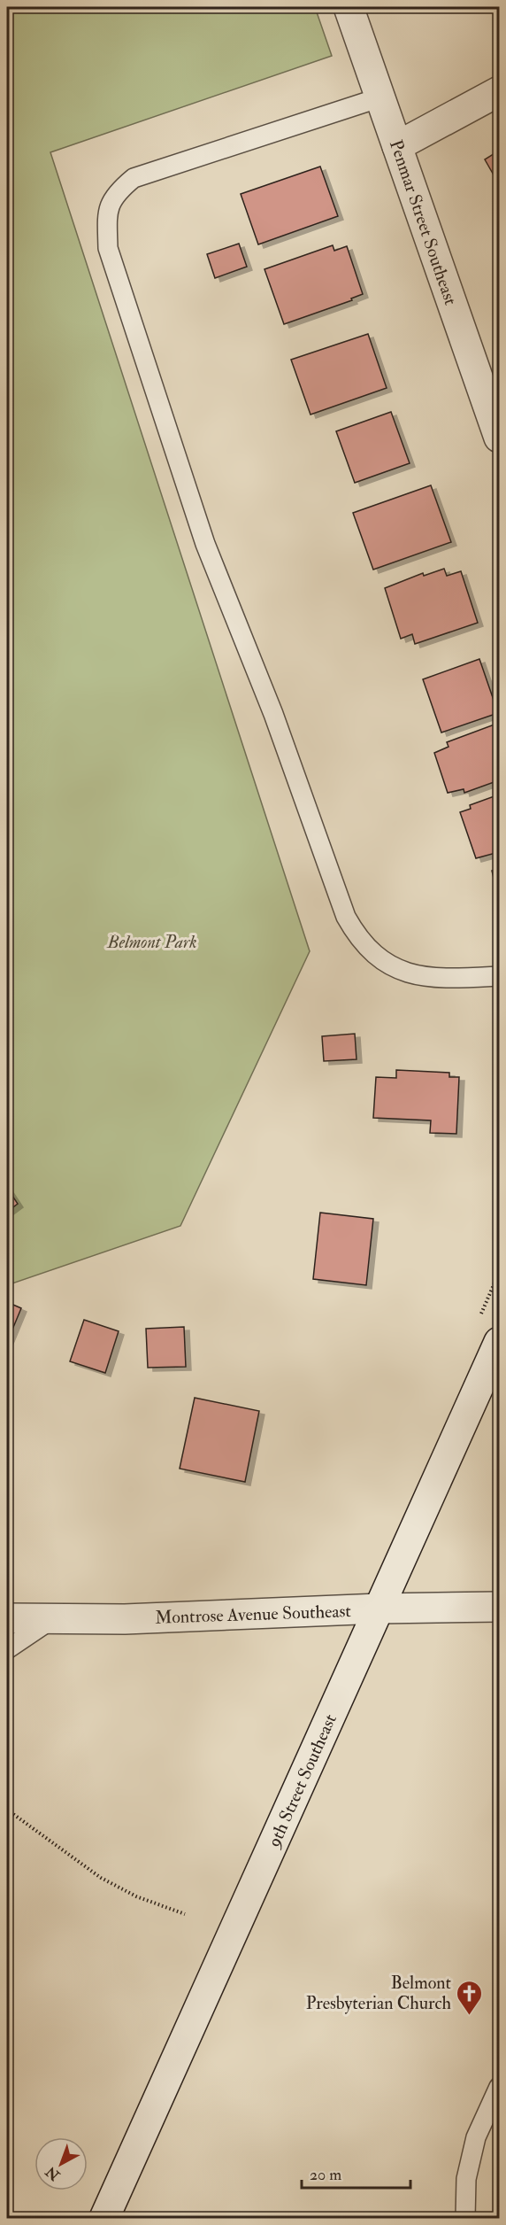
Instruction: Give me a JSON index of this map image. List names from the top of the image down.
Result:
{
  "streets": {
    "street": ["Penmar Street Southeast", "Montrose Avenue Southeast", "9th Street Southeast"]
  },
  "crossings": [
    ["Montrose Avenue Southeast", "9th Street Southeast"]
  ],
  "parks": ["Belmont Park"],
  "places": {
    "church": ["Belmont Presbyterian Church"]
  },
  "scale_bar": "20 m",
  "north": "bottom left"
}
